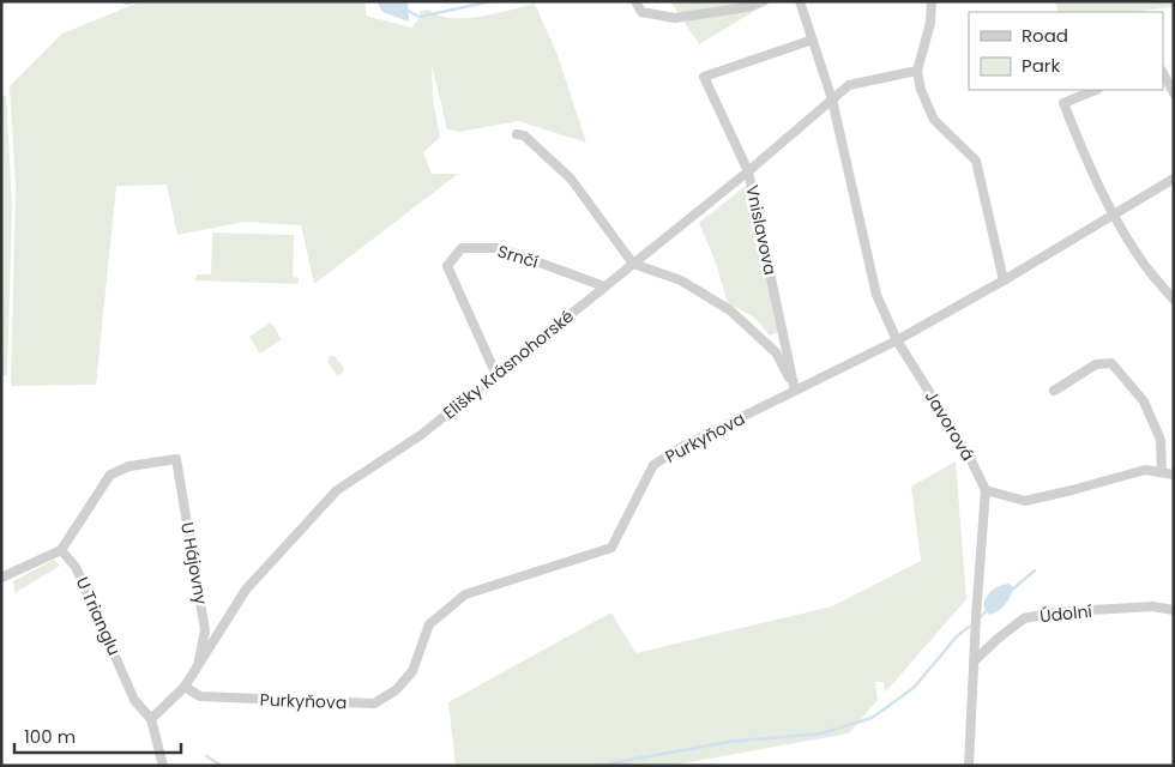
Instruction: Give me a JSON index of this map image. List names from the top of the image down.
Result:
{
  "streets": {
    "street": [
      "Vnislavova",
      "Srnčí",
      "Elišky Krásnohorské",
      "Javorová",
      "Purkyňova",
      "U Hájovny",
      "Údolní",
      "U Trianglu"
    ]
  },
  "crossings": [
    ["Vnislavova", "Elišky Krásnohorské"],
    ["Vnislavova", "Javorová"],
    ["Vnislavova", "Purkyňova"],
    ["Srnčí", "Elišky Krásnohorské"],
    ["Elišky Krásnohorské", "Javorová"],
    ["Elišky Krásnohorské", "Purkyňova"],
    ["Elišky Krásnohorské", "U Hájovny"],
    ["Elišky Krásnohorské", "U Trianglu"],
    ["Javorová", "Purkyňova"],
    ["Javorová", "Údolní"],
    ["U Hájovny", "U Trianglu"]
  ],
  "legend": ["Road", "Park"],
  "scale_bar": "100 m"
}
